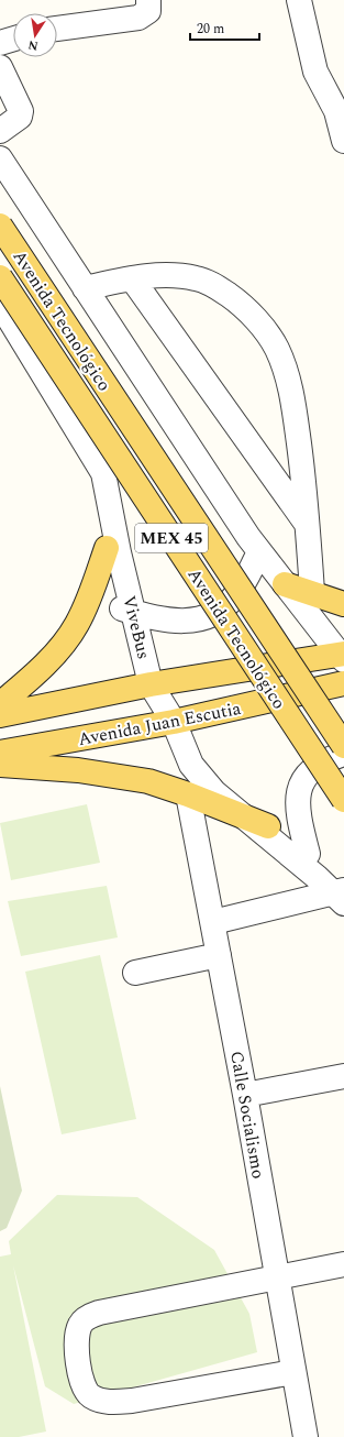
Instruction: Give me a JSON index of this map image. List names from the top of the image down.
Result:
{
  "streets": {
    "main road": ["Avenida Tecnológico", "MEX 45", "Avenida Juan Escutia"],
    "street": ["ViveBus", "Calle Socialismo"]
  },
  "scale_bar": "20 m",
  "north": "bottom"
}
